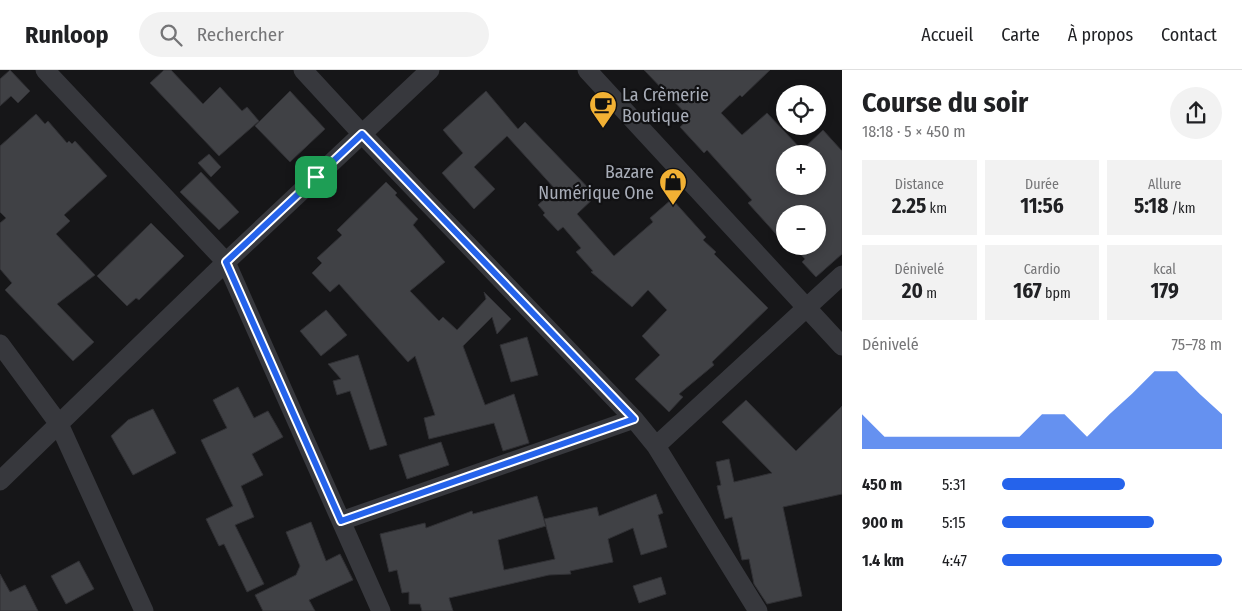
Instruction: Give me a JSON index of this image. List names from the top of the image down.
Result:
{
  "places": {
    "cafe": ["La Crèmerie Boutique"],
    "shop": ["Bazare Numérique One"]
  },
  "page": {
    "header": "Runloop",
    "search": "Rechercher",
    "nav": [
      "Accueil",
      "Carte",
      "À propos",
      "Contact"
    ],
    "heading": ["Course du soir", "18:18 · 5 × 450 m"],
    "map_buttons": ["+", "−"],
    "stats": [
      ["Distance", "2.25 km"],
      ["Durée", "11:56"],
      ["Allure", "5:18 /km"],
      ["Dénivelé", "20 m"],
      ["Cardio", "167 bpm"],
      ["kcal", "179"]
    ],
    "chart": ["Dénivelé", "75–78 m"],
    "list": [
      {
        "name": "450 m",
        "note": "5:31"
      },
      {
        "name": "900 m",
        "note": "5:15"
      },
      {
        "name": "1.4 km",
        "note": "4:47"
      }
    ]
  }
}
